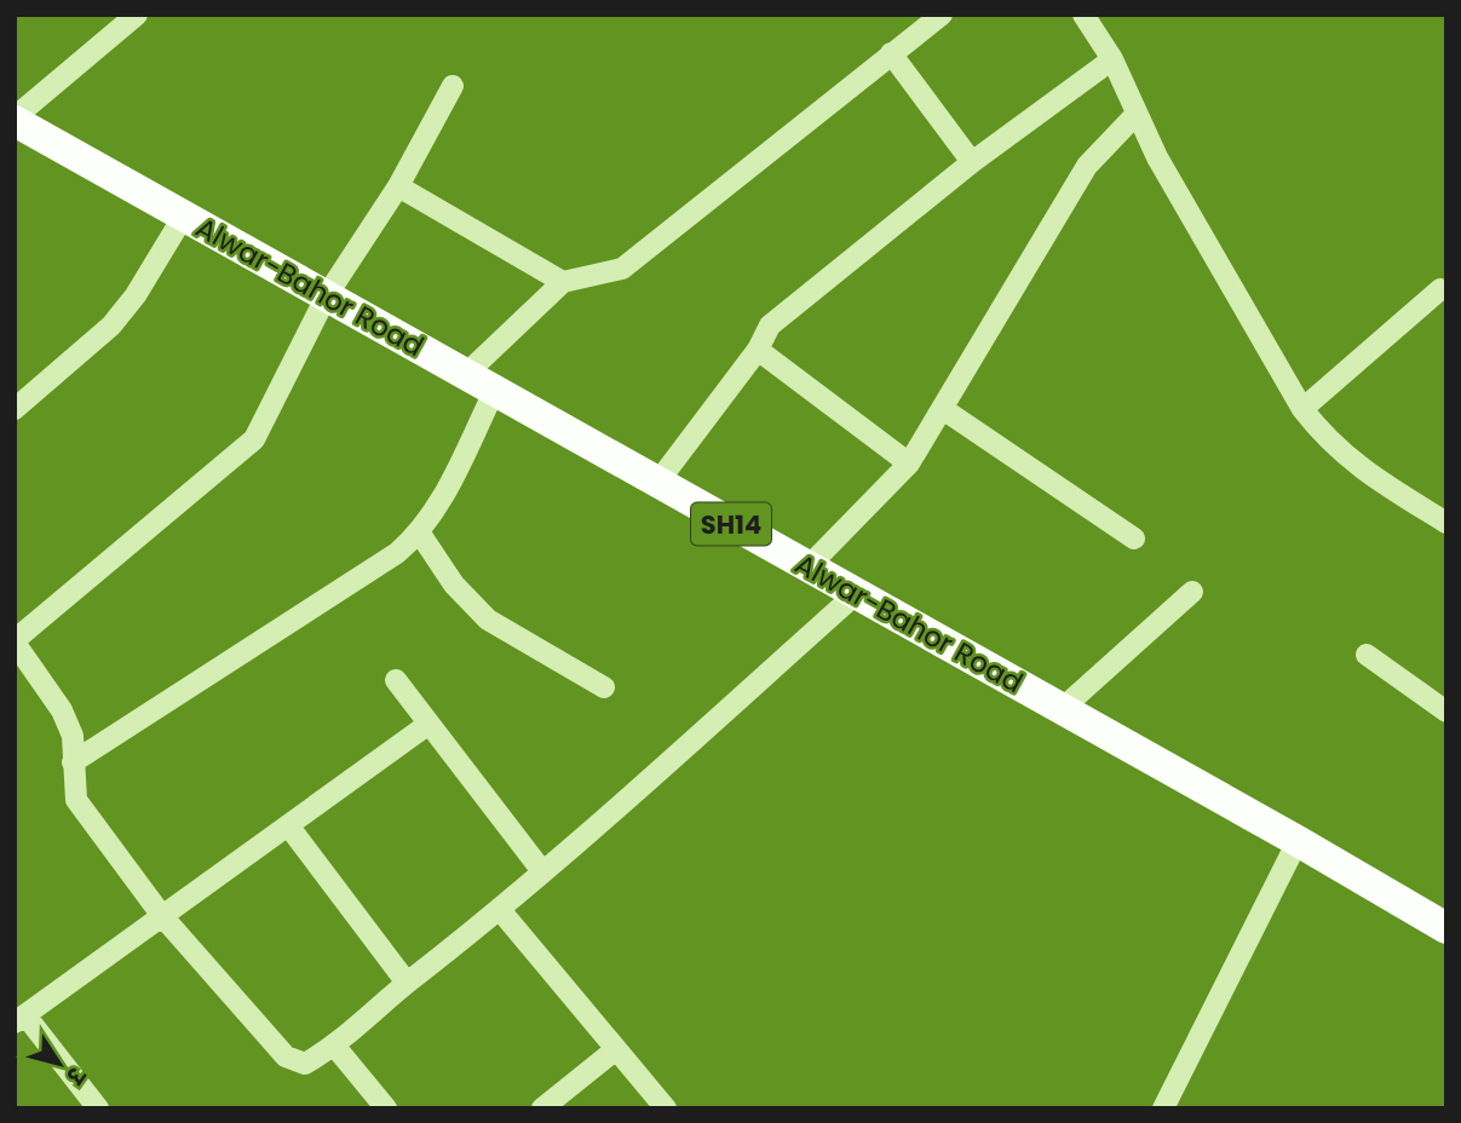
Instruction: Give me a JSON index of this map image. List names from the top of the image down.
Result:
{
  "streets": {
    "main road": ["Alwar-Bahor Road", "SH14"]
  },
  "north": "bottom right"
}
